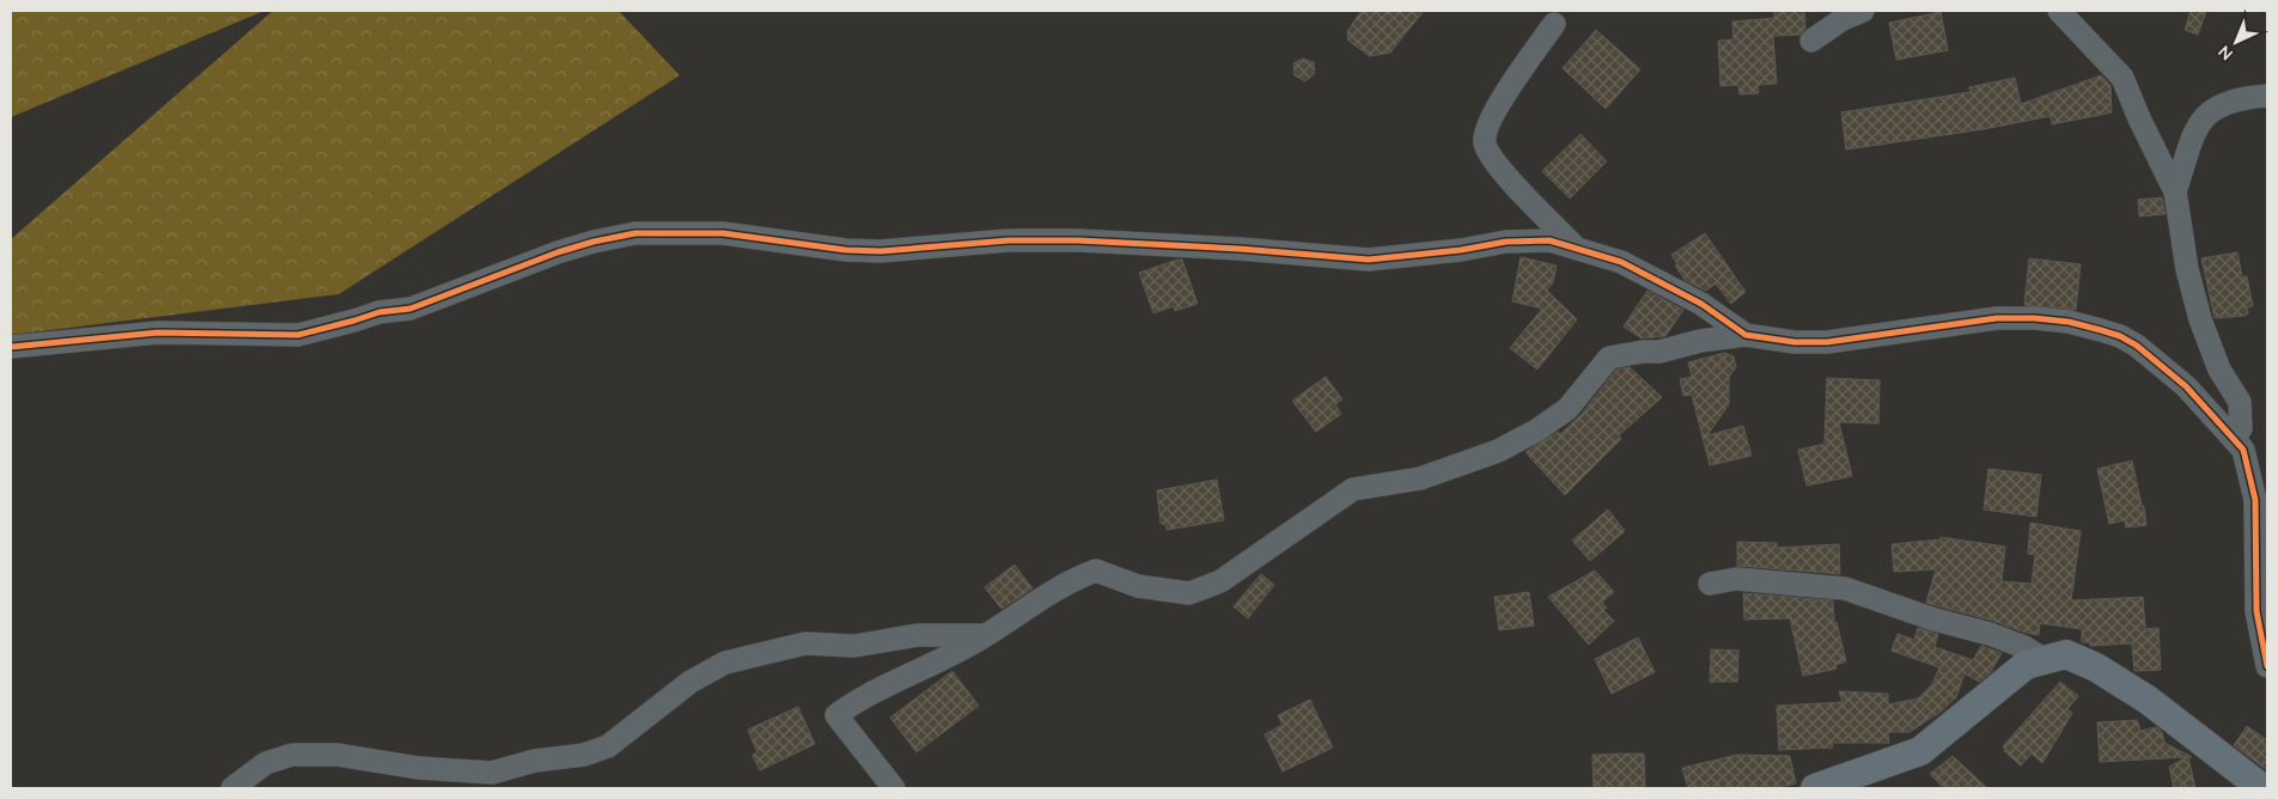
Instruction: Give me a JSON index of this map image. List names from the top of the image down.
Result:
{
  "north": "bottom left"
}
